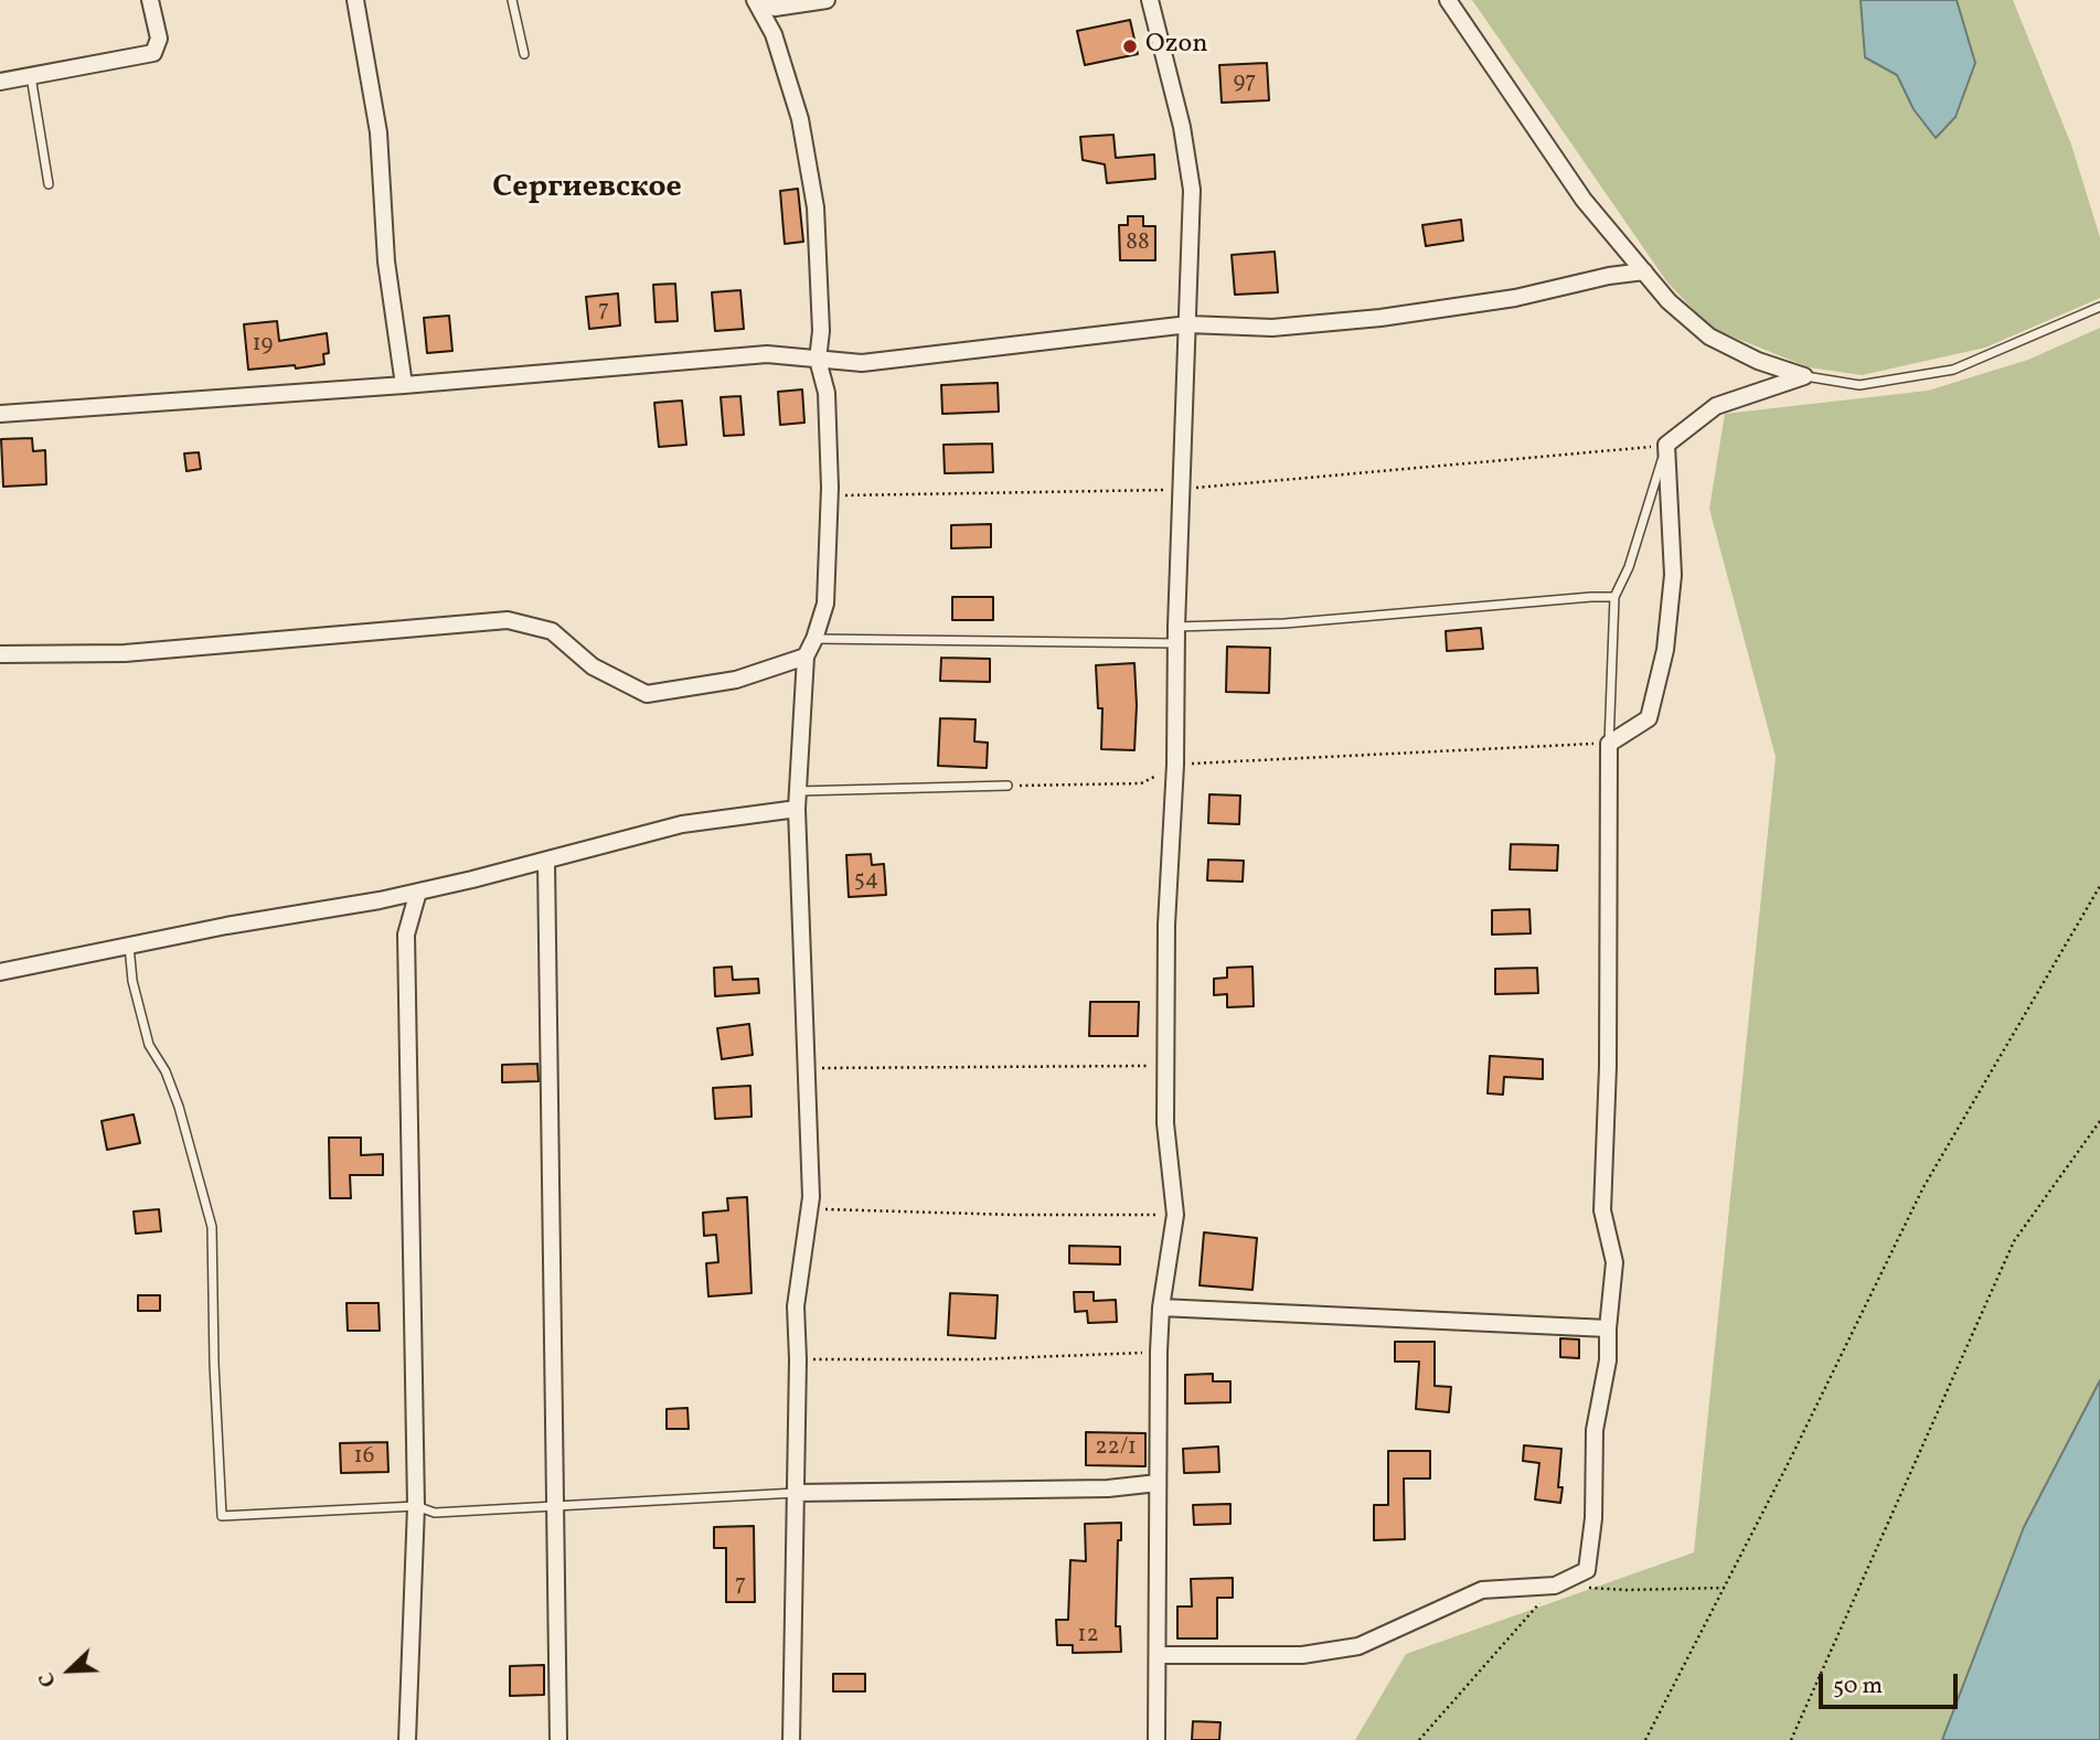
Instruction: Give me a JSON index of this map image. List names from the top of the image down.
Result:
{
  "districts": ["Сергиевское"],
  "places": ["Ozon"],
  "house_numbers": [
    "97",
    "88",
    "7",
    "19",
    "54",
    "22/1",
    "16",
    "7",
    "12"
  ],
  "scale_bar": "50 m",
  "north": "bottom left"
}
